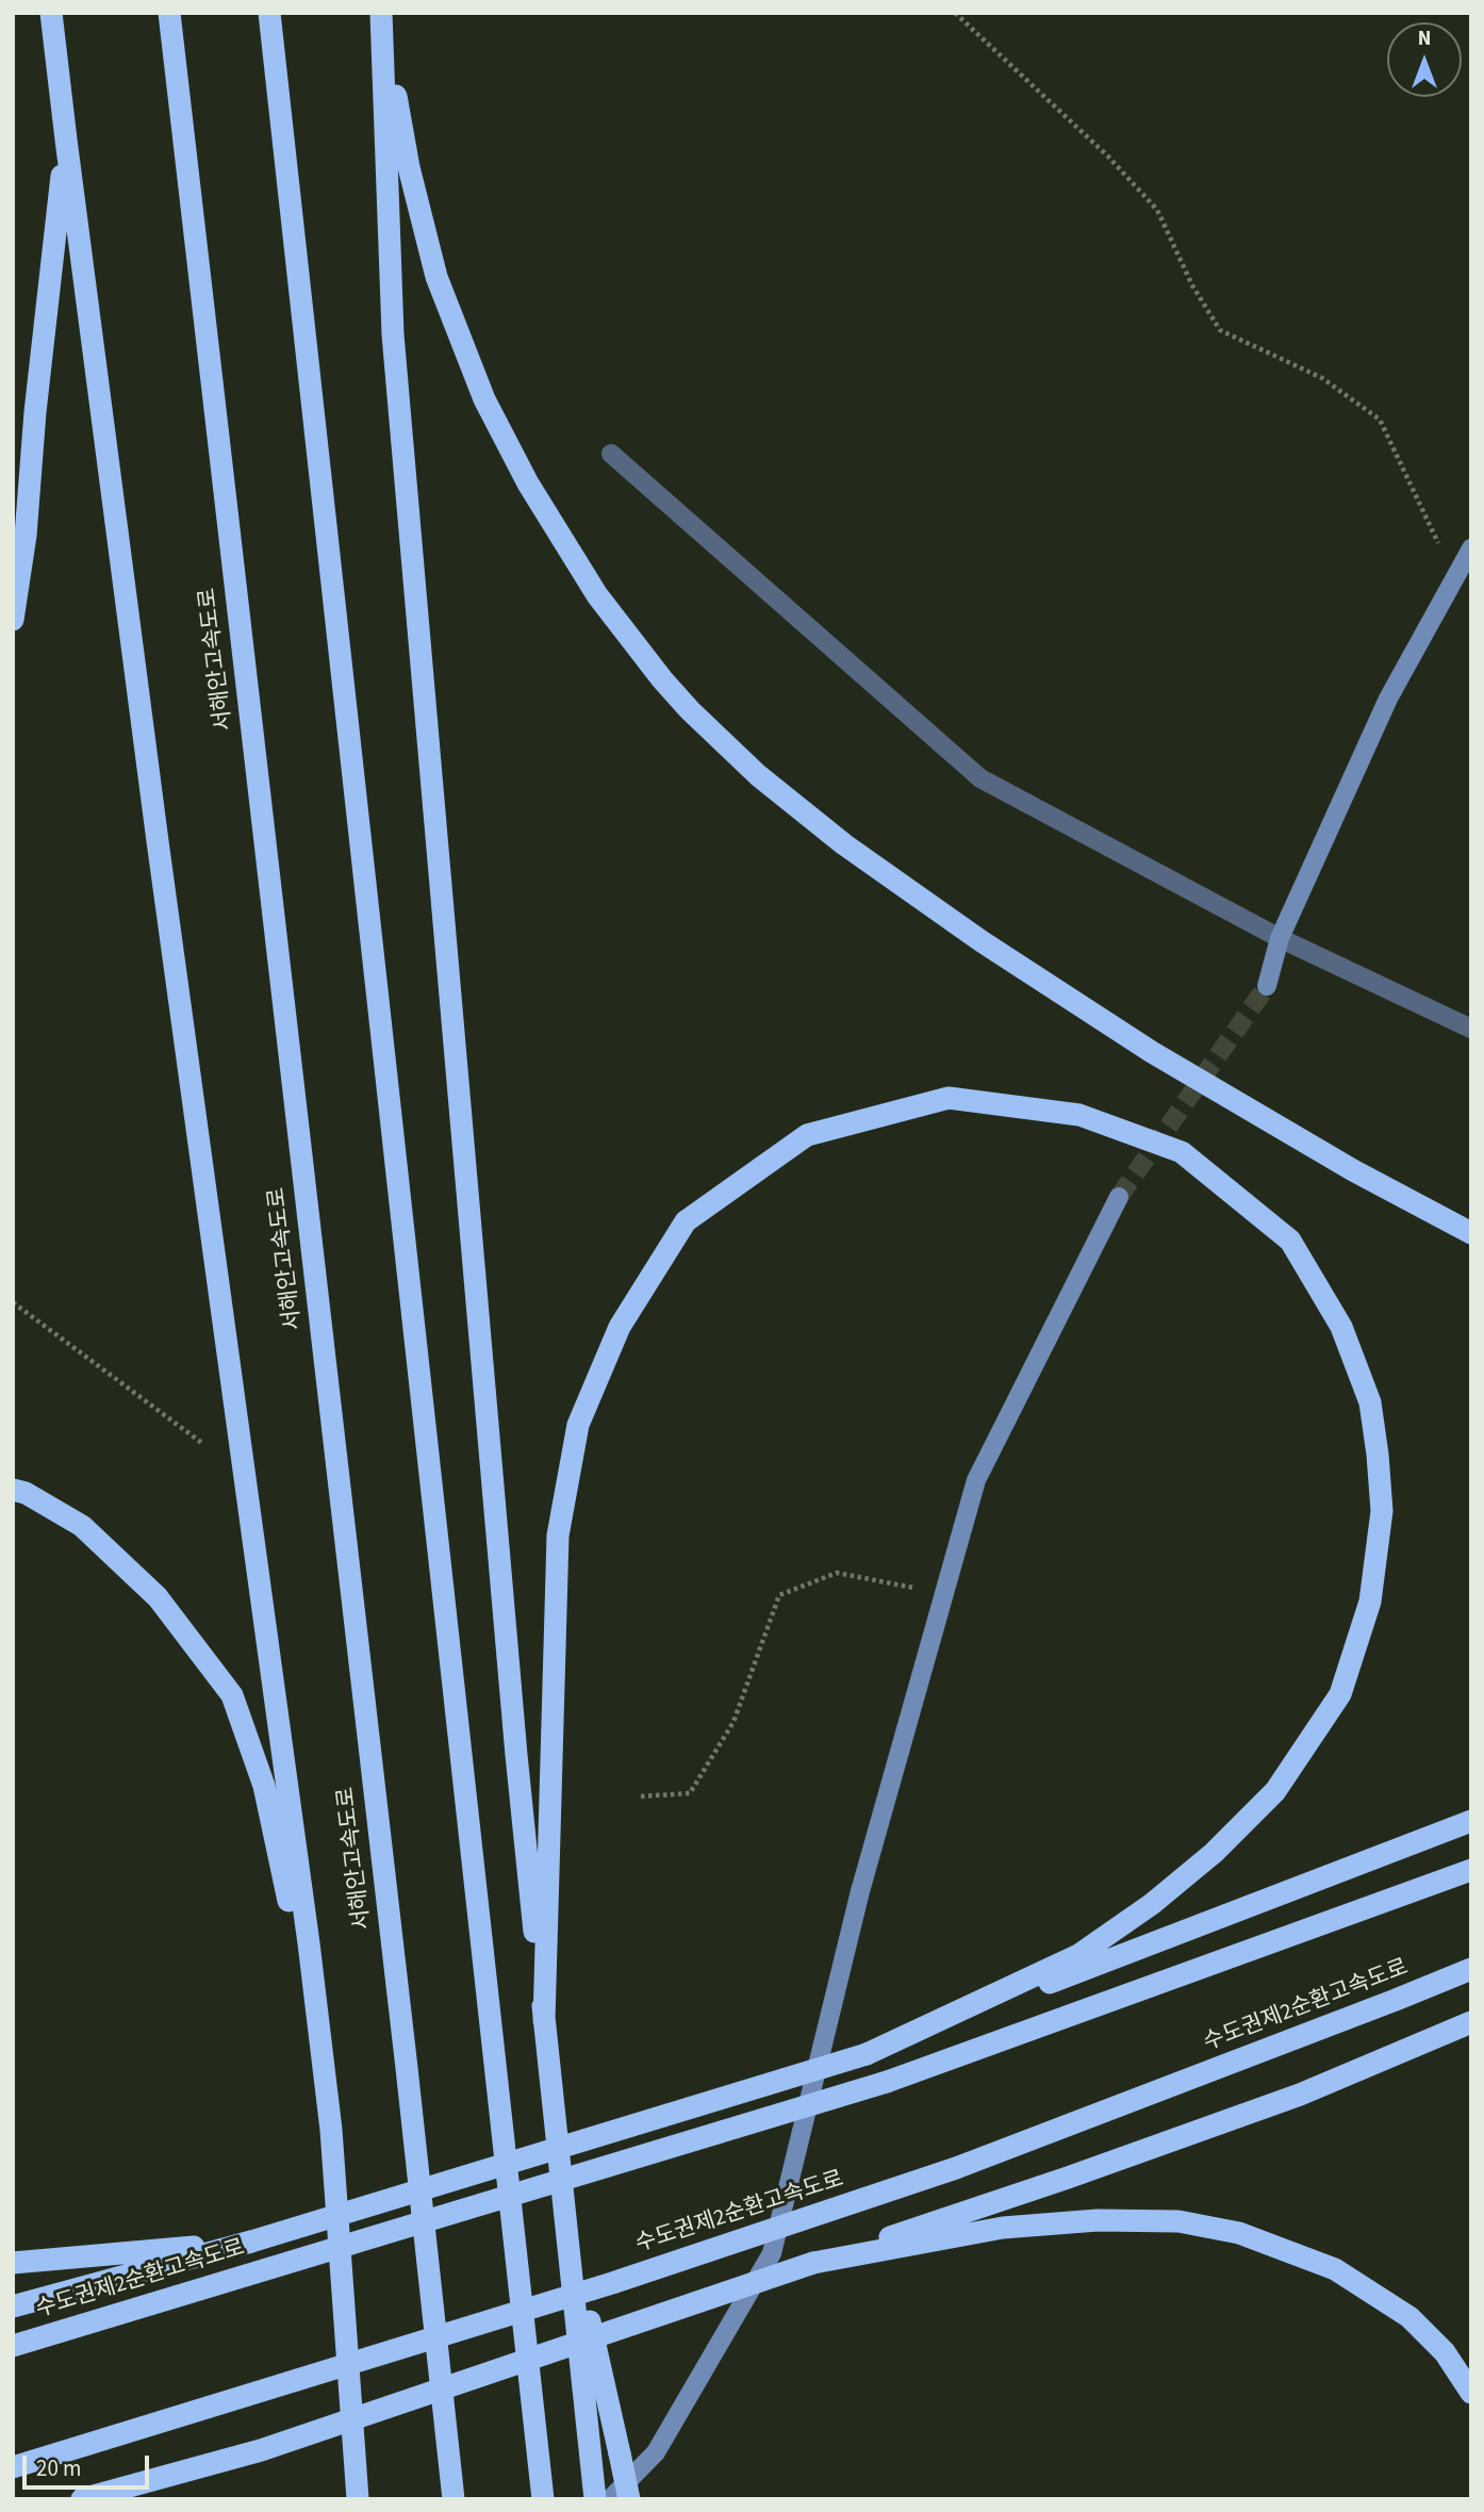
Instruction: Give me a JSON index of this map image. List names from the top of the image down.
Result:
{
  "streets": {
    "highway": ["서해안고속도로", "수도권제2순환고속도로"]
  },
  "scale_bar": "20 m",
  "north": "top"
}
